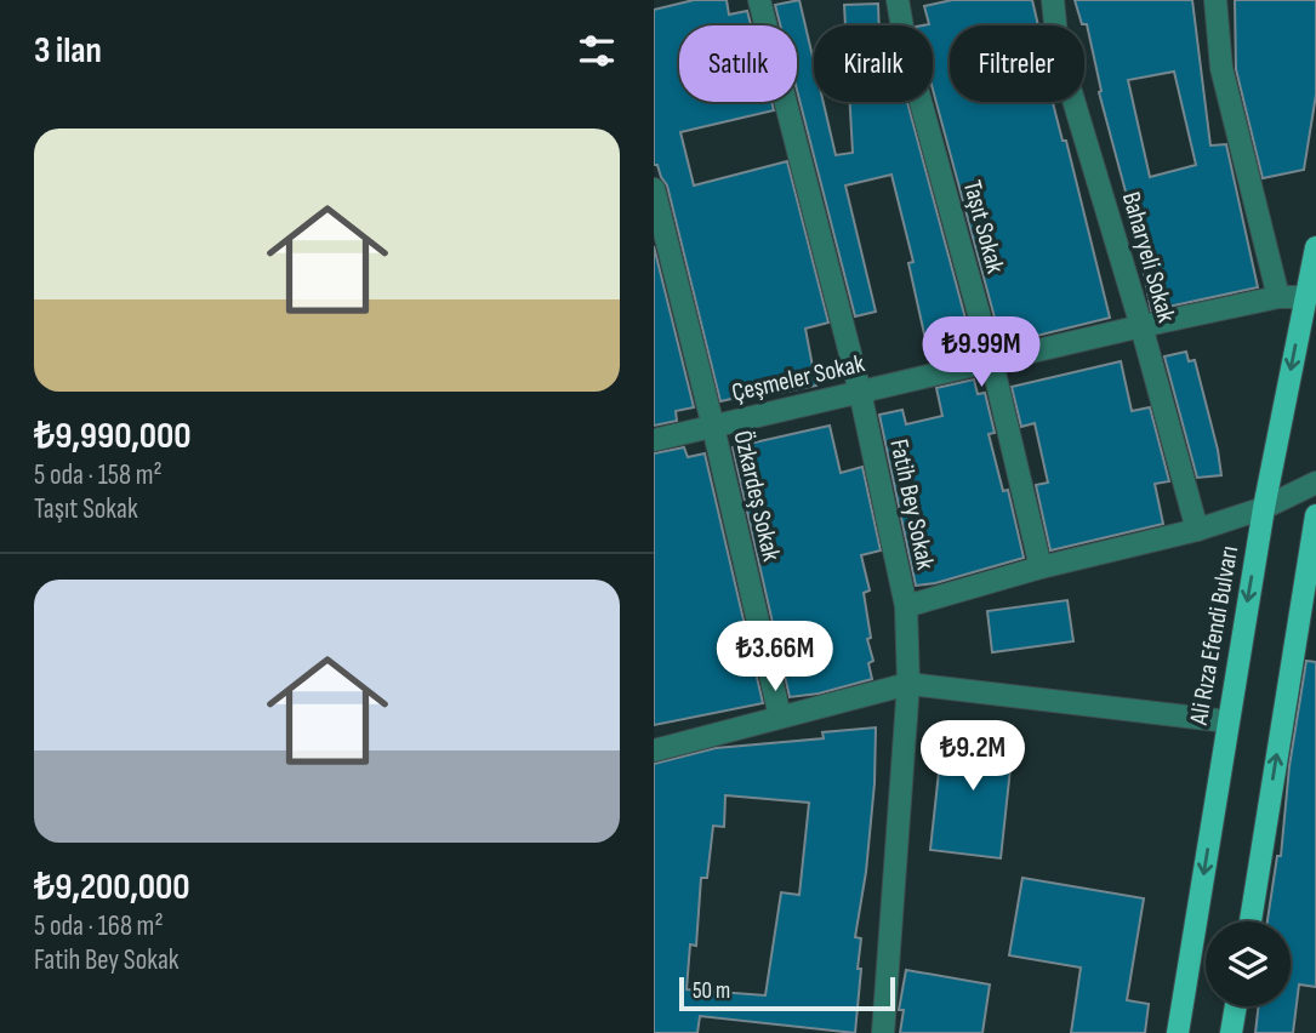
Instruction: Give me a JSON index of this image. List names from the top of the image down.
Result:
{
  "streets": {
    "main road": ["Ali Rıza Efendi Bulvarı"],
    "street": [
      "Taşıt Sokak",
      "Baharyeli Sokak",
      "Çeşmeler Sokak",
      "Özkardeş Sokak",
      "Fatih Bey Sokak"
    ]
  },
  "crossings": [
    ["Taşıt Sokak", "Çeşmeler Sokak"],
    ["Baharyeli Sokak", "Çeşmeler Sokak"],
    ["Çeşmeler Sokak", "Özkardeş Sokak"],
    ["Çeşmeler Sokak", "Fatih Bey Sokak"],
    ["Çeşmeler Sokak", "Ali Rıza Efendi Bulvarı"]
  ],
  "scale_bar": "50 m",
  "page": {
    "heading": "3 ilan",
    "chip": ["Satılık", "Kiralık", "Filtreler"],
    "list": [
      {
        "name": "₺9,990,000",
        "note": "5 oda · 158 m² · Taşıt Sokak"
      },
      {
        "name": "₺9,200,000",
        "note": "5 oda · 168 m² · Fatih Bey Sokak"
      }
    ],
    "price": ["₺9.99M", "₺3.66M", "₺9.2M"],
    "scale": "50 m"
  }
}
